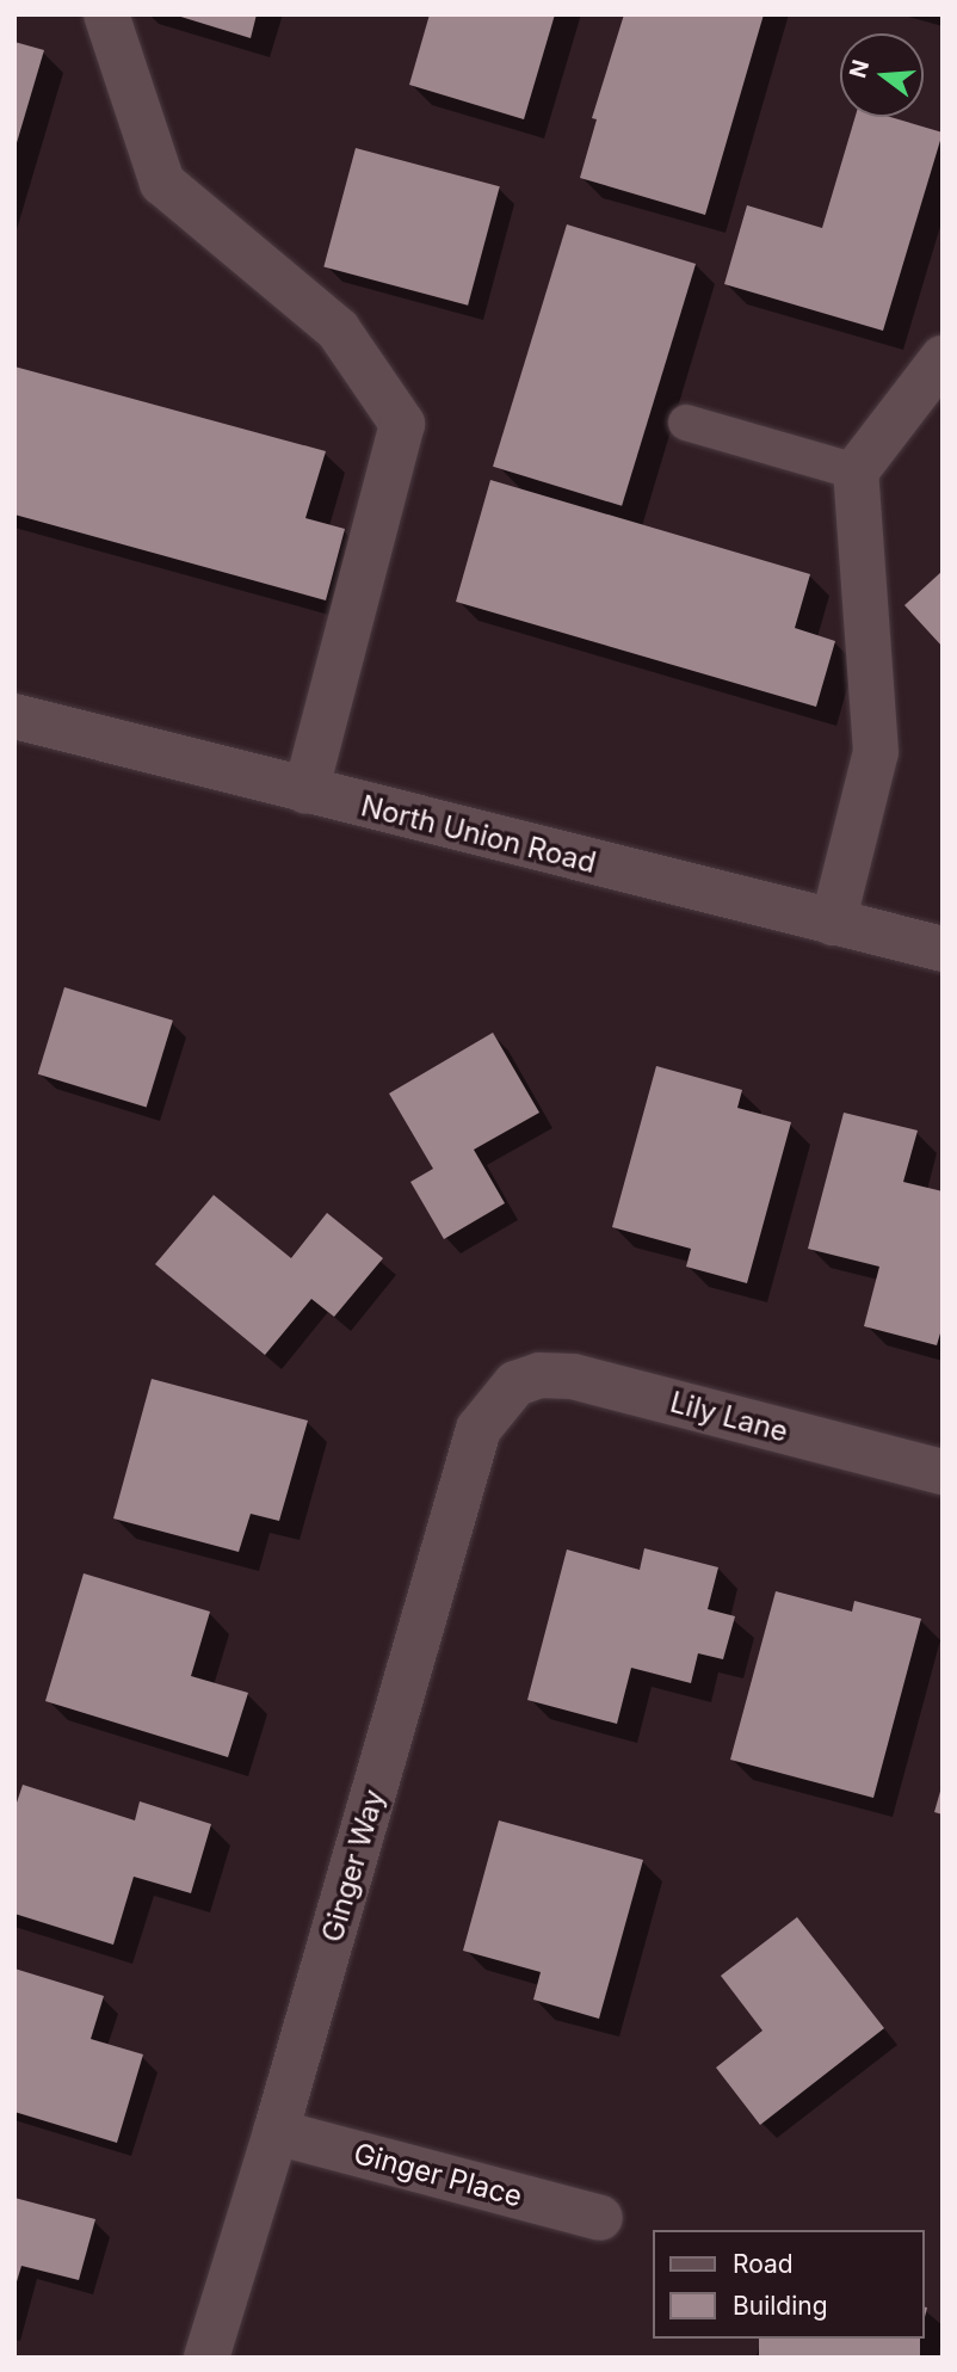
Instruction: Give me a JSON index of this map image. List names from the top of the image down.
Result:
{
  "streets": {
    "street": [
      "North Union Road",
      "Lily Lane",
      "Ginger Way",
      "Ginger Place"
    ]
  },
  "crossings": [
    ["Lily Lane", "Ginger Way"],
    ["Ginger Way", "Ginger Place"]
  ],
  "legend": ["Road", "Building"],
  "north": "left"
}
